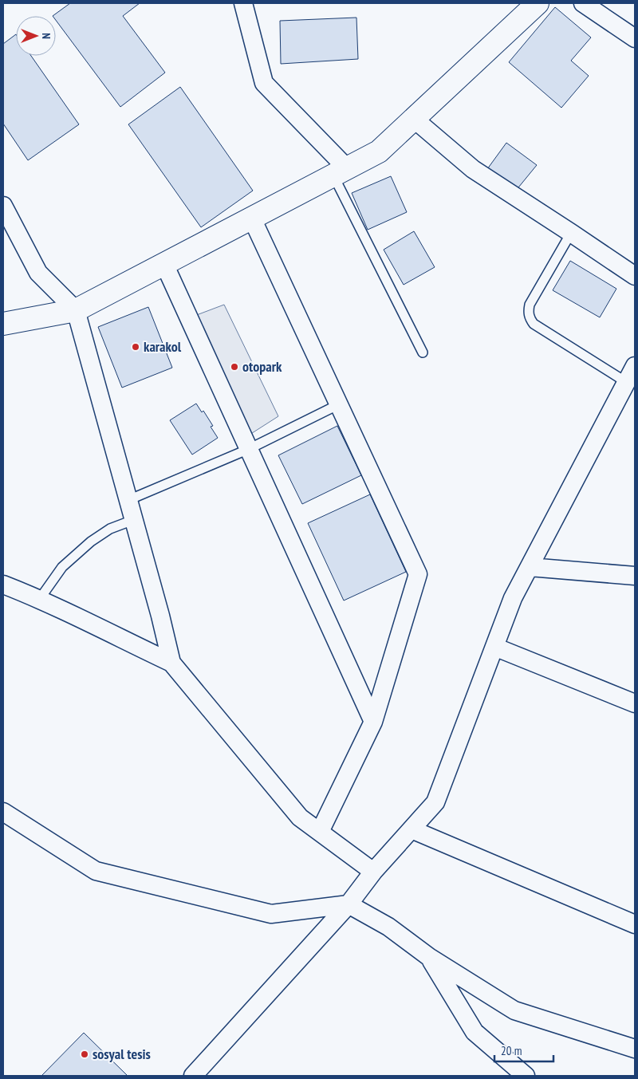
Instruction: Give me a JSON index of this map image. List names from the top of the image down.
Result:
{
  "places": ["karakol", "otopark", "sosyal tesis"],
  "scale_bar": "20 m",
  "north": "right"
}
